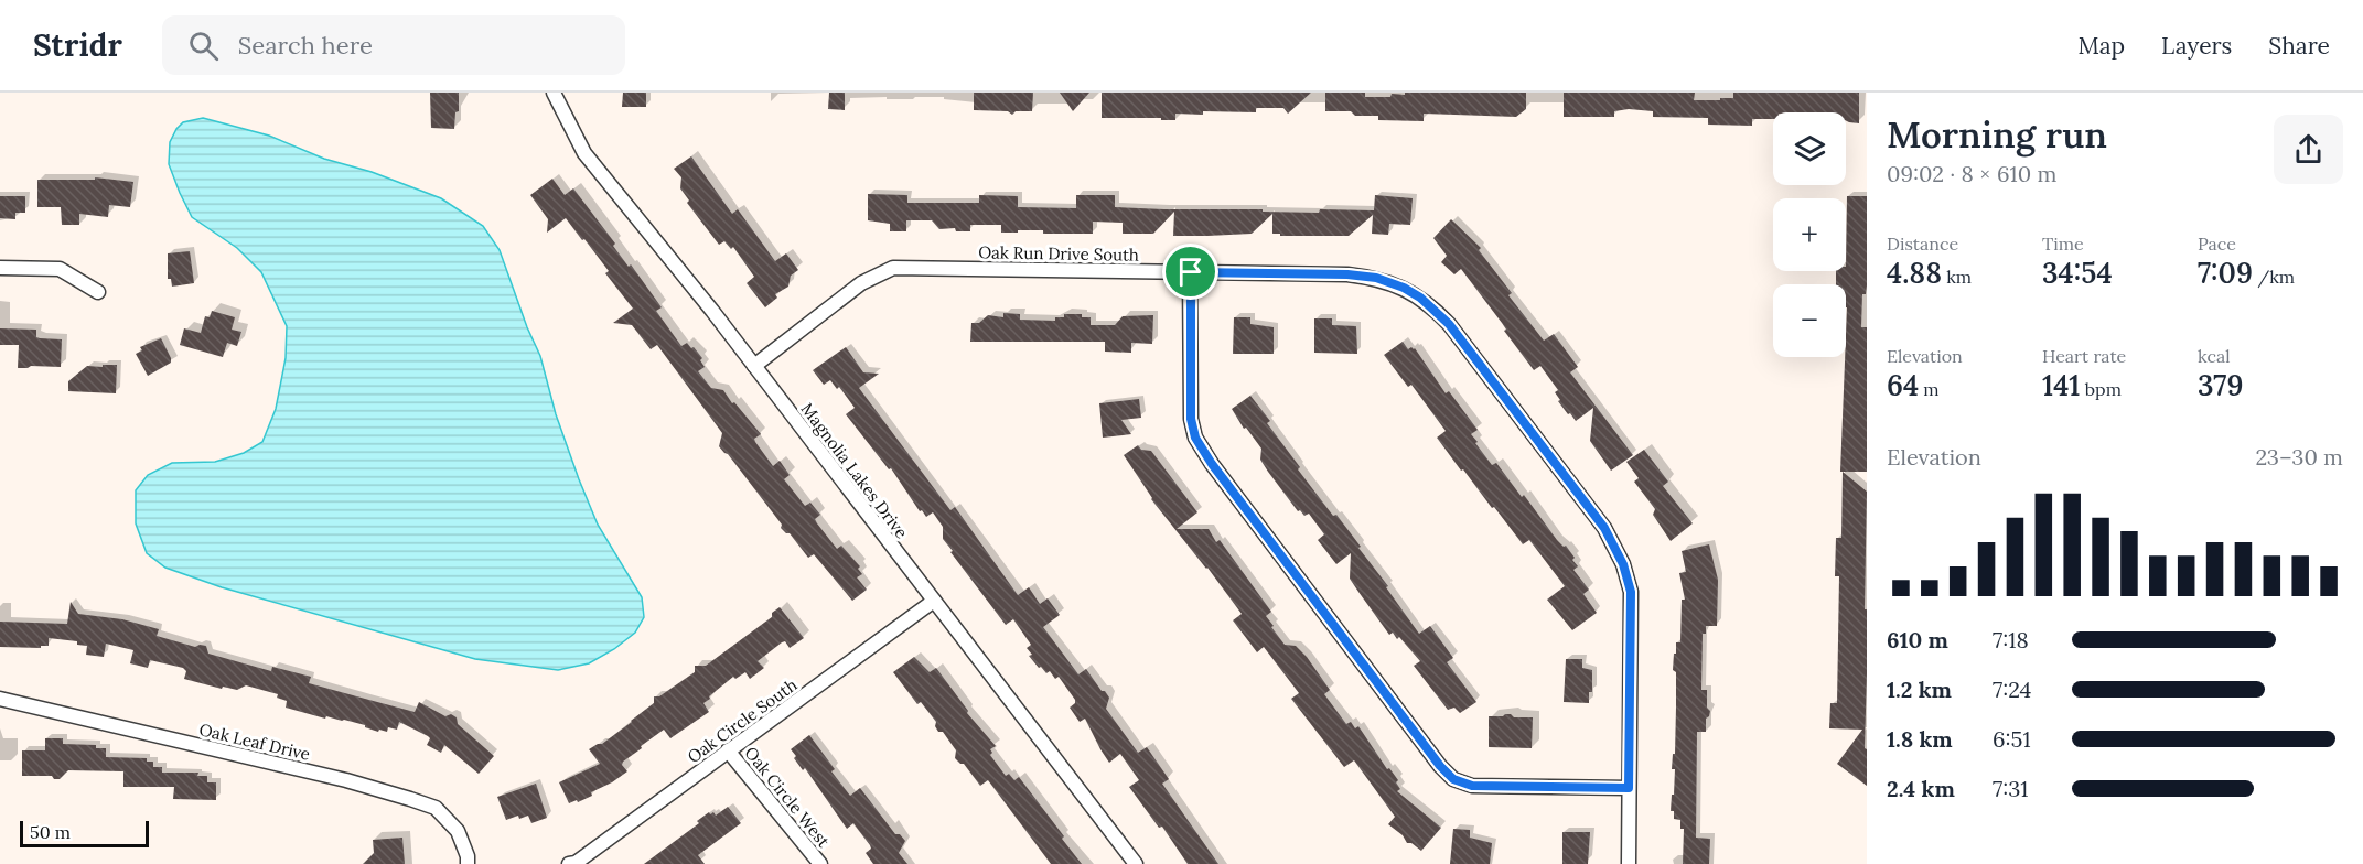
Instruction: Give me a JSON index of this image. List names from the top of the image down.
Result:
{
  "streets": {
    "street": [
      "Oak Run Drive South",
      "Magnolia Lakes Drive",
      "Oak Circle South",
      "Oak Leaf Drive",
      "Oak Circle West"
    ]
  },
  "crossings": [
    ["Oak Run Drive South", "Magnolia Lakes Drive"],
    ["Magnolia Lakes Drive", "Oak Circle South"],
    ["Oak Circle South", "Oak Circle West"]
  ],
  "scale_bar": "50 m",
  "page": {
    "header": "Stridr",
    "search": "Search here",
    "nav": ["Map", "Layers", "Share"],
    "heading": ["Morning run", "09:02 · 8 × 610 m"],
    "map_buttons": ["+", "−"],
    "stats": [
      ["Distance", "4.88 km"],
      ["Time", "34:54"],
      ["Pace", "7:09 /km"],
      ["Elevation", "64 m"],
      ["Heart rate", "141 bpm"],
      ["kcal", "379"]
    ],
    "chart": ["Elevation", "23–30 m"],
    "list": [
      {
        "name": "610 m",
        "note": "7:18"
      },
      {
        "name": "1.2 km",
        "note": "7:24"
      },
      {
        "name": "1.8 km",
        "note": "6:51"
      },
      {
        "name": "2.4 km",
        "note": "7:31"
      }
    ],
    "scale": "50 m"
  }
}
